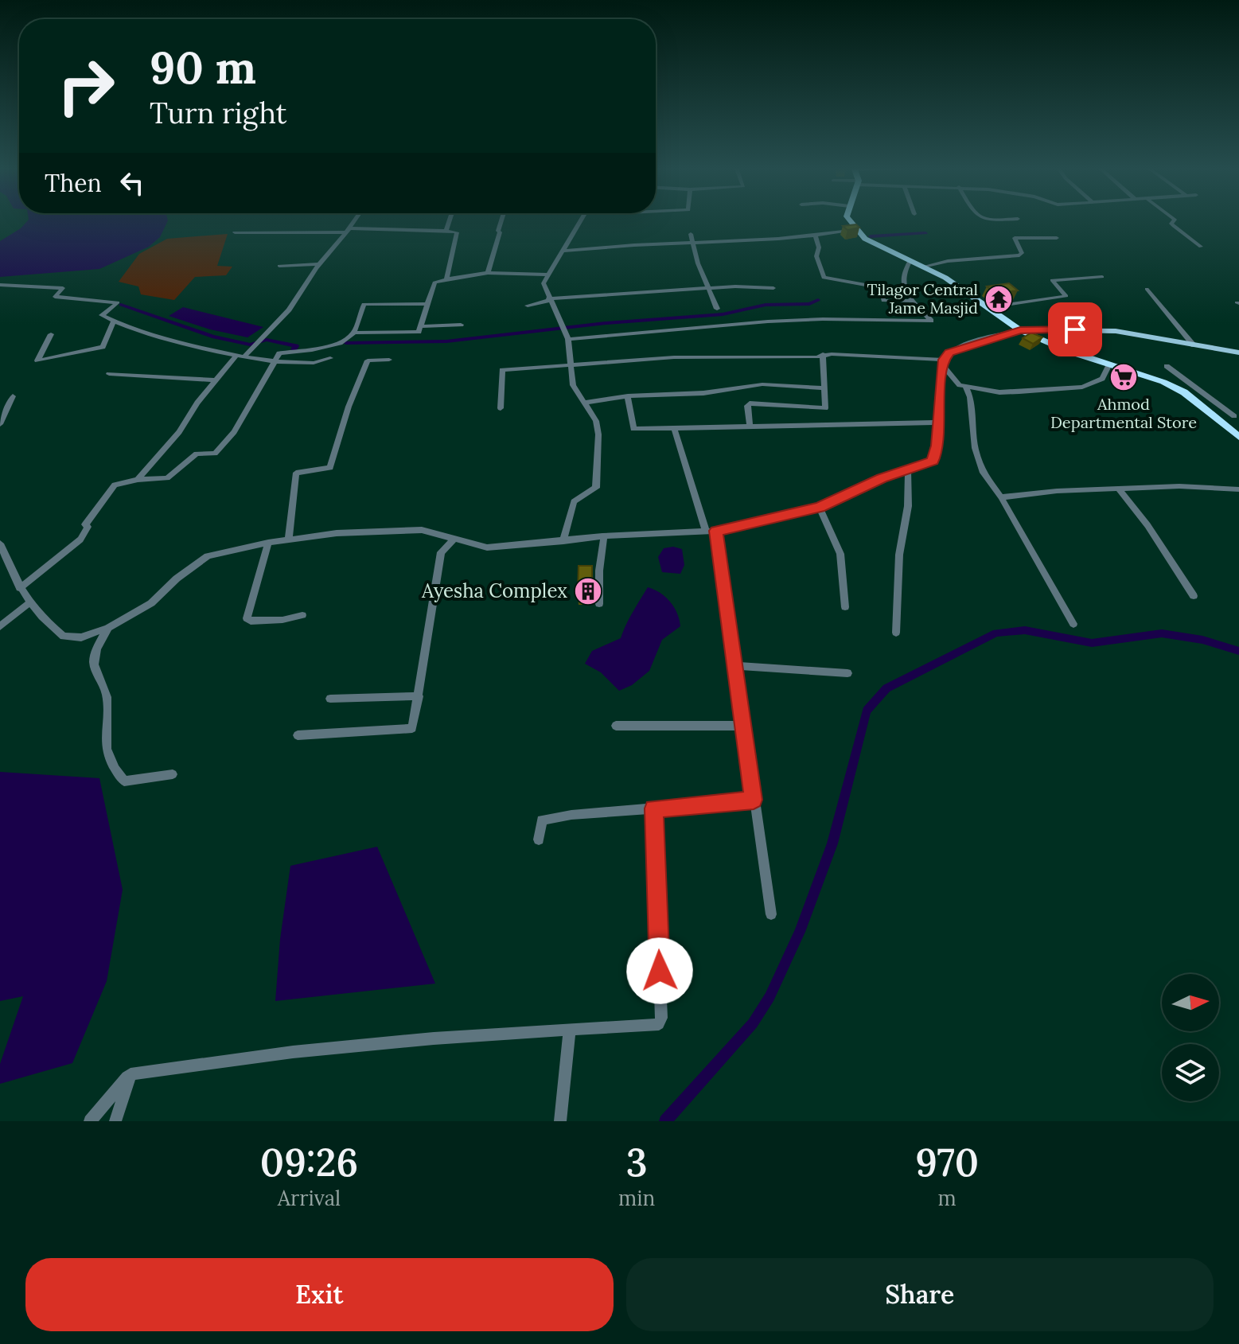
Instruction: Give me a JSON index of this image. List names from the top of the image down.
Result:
{
  "places": {
    "temple": ["Tilagor Central Jame Masjid"],
    "supermarket": ["Ahmod Departmental Store"],
    "building": ["Ayesha Complex"]
  },
  "north": "right",
  "page": {
    "turn": ["90 m", "Turn right"],
    "then": "Then",
    "eta": [
      "09:26",
      "Arrival",
      "3",
      "min",
      "970",
      "m"
    ],
    "buttons": ["Exit", "Share"]
  }
}
